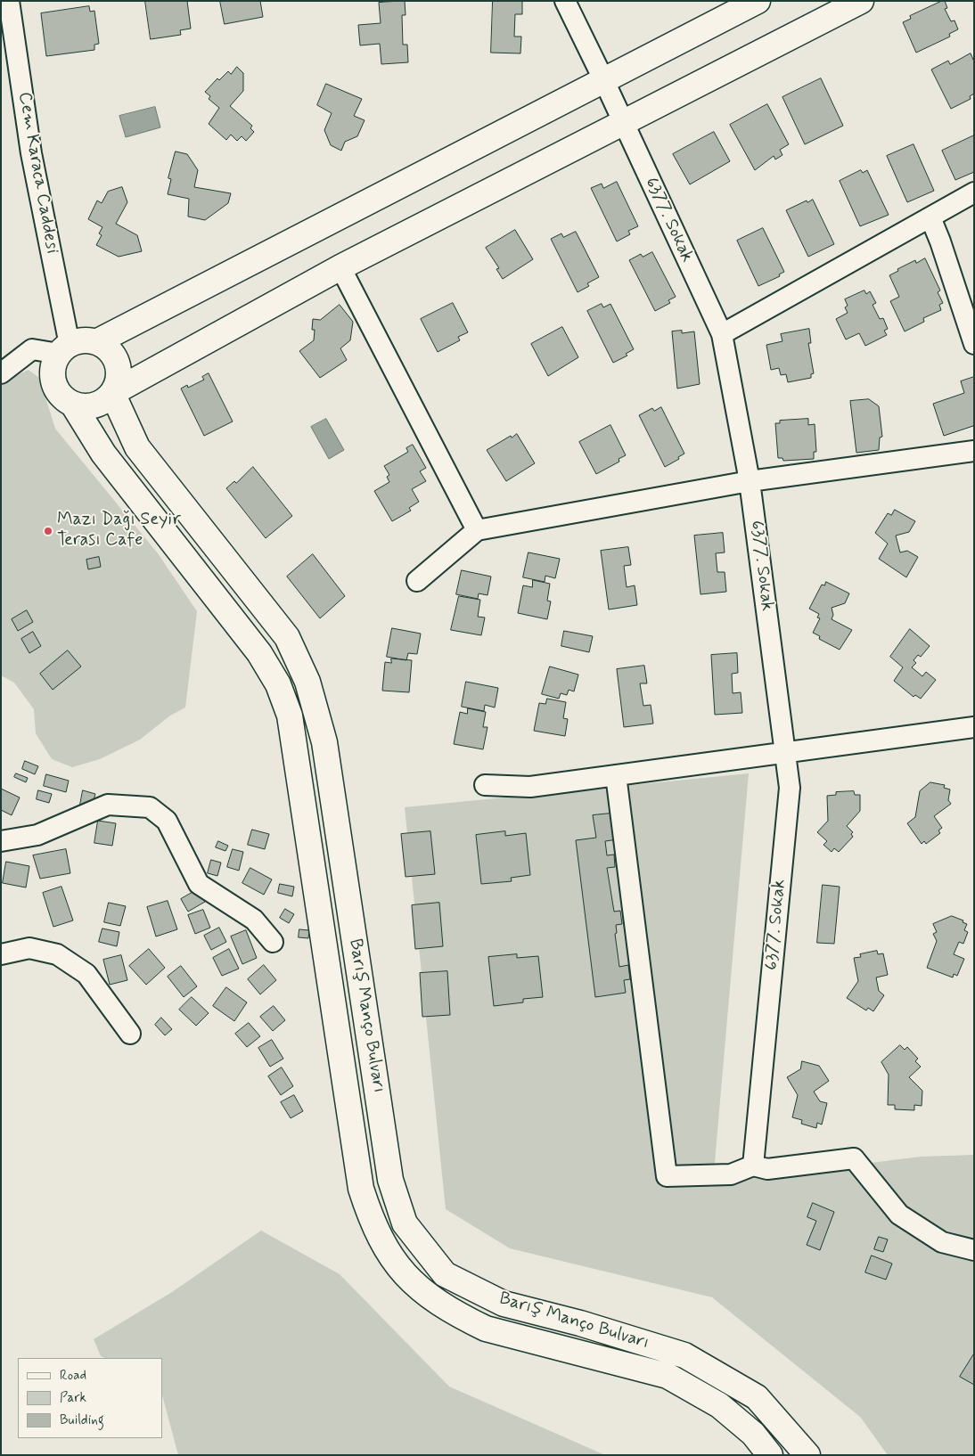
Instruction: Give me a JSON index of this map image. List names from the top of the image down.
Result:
{
  "streets": {
    "main road": ["Barış Manço Bulvarı"],
    "street": ["Cem Karaca Caddesi", "6377. Sokak"]
  },
  "crossings": [
    ["Cem Karaca Caddesi", "Barış Manço Bulvarı"]
  ],
  "places": ["Mazı Dağı Seyir Terası Cafe"],
  "legend": ["Road", "Park", "Building"]
}
